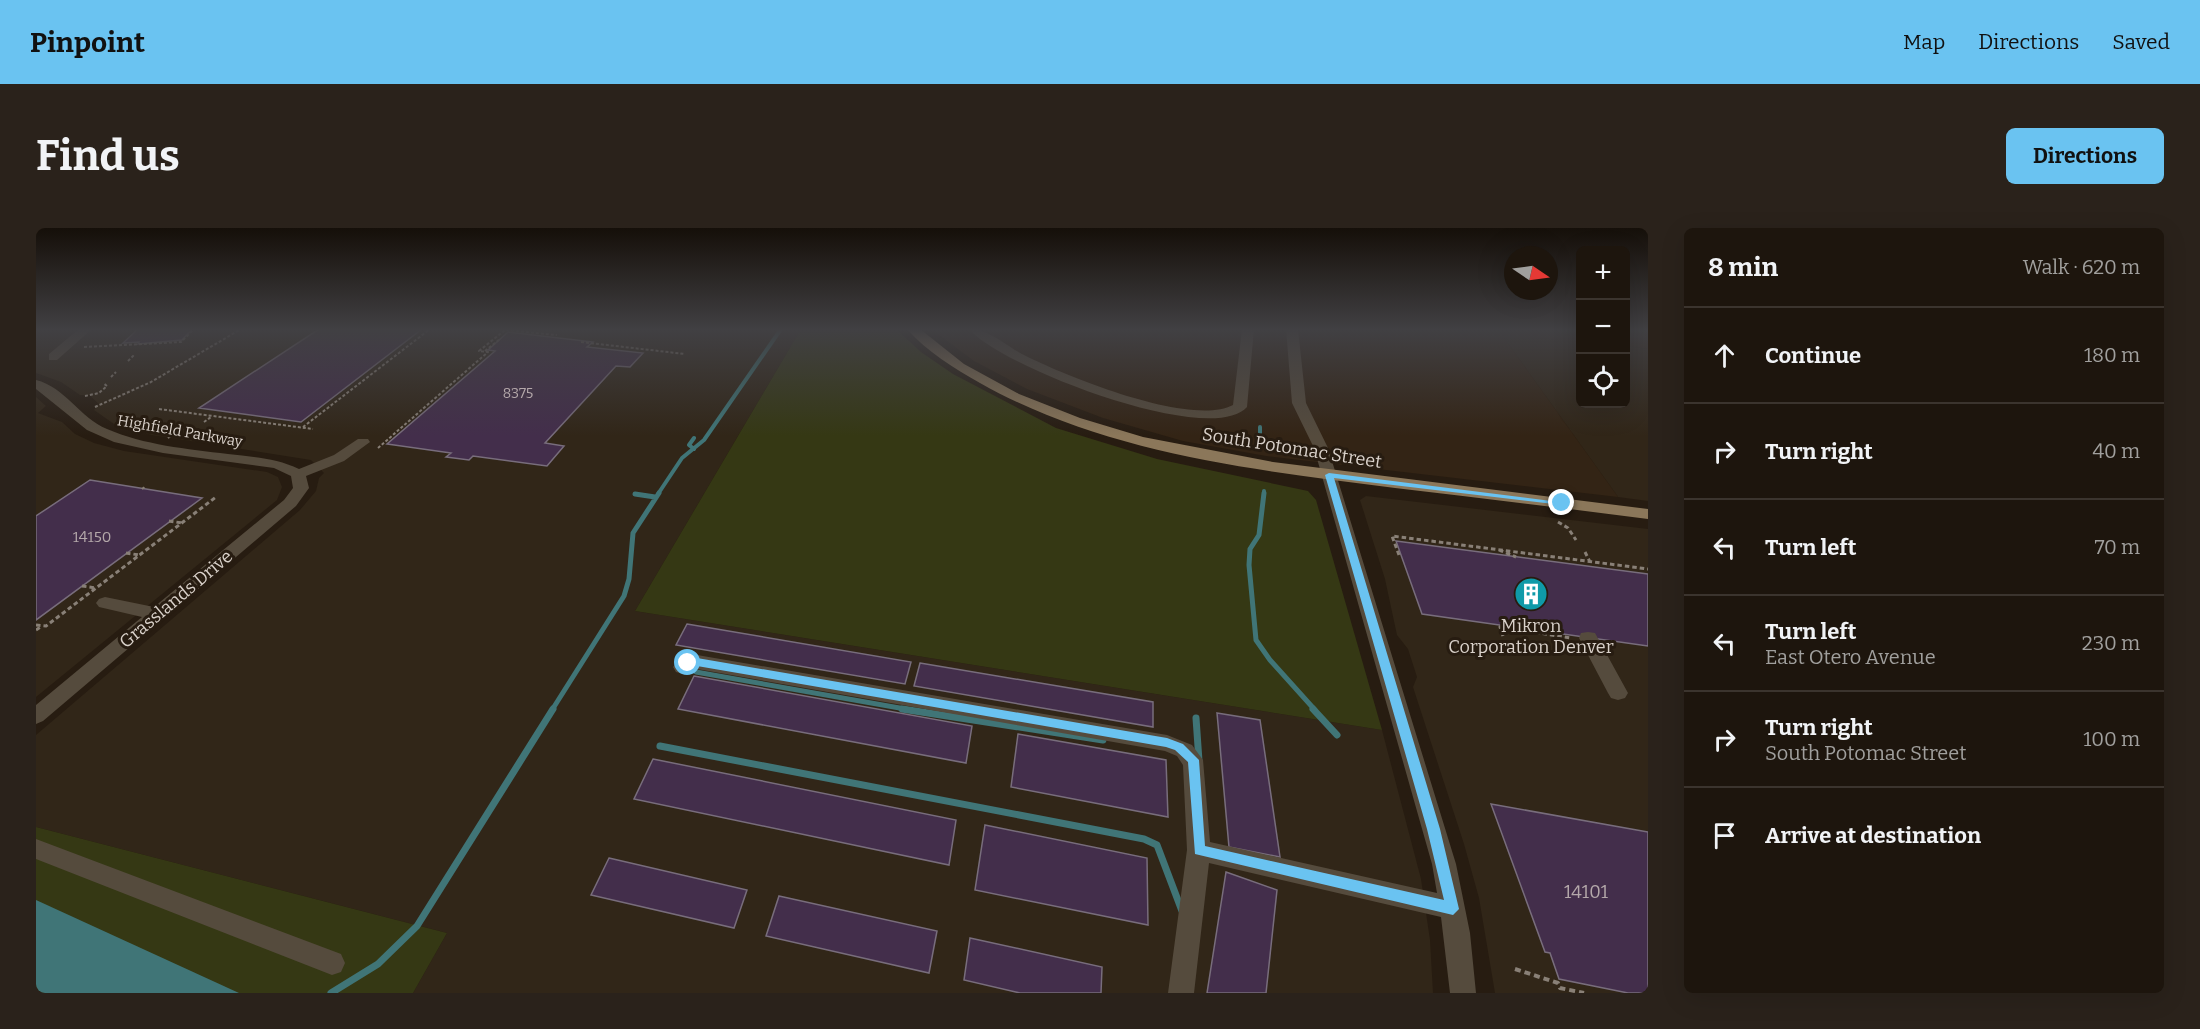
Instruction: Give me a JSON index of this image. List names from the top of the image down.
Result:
{
  "streets": {
    "main road": ["South Potomac Street"],
    "street": ["Highfield Parkway", "Grasslands Drive"]
  },
  "crossings": [
    ["Highfield Parkway", "Grasslands Drive"]
  ],
  "places": {
    "building": ["Mikron Corporation Denver"]
  },
  "house_numbers": ["8375", "14150", "14101"],
  "north": "right",
  "page": {
    "header": "Pinpoint",
    "nav": ["Map", "Directions", "Saved"],
    "buttons": "Directions",
    "title": "Find us",
    "heading": ["8 min", "Walk · 620 m"],
    "map_buttons": ["+", "−"],
    "list": [
      ["Continue", "180 m"],
      ["Turn right", "40 m"],
      ["Turn left", "70 m"],
      ["Turn left", "East Otero Avenue", "230 m"],
      ["Turn right", "South Potomac Street", "100 m"],
      "Arrive at destination"
    ]
  }
}
